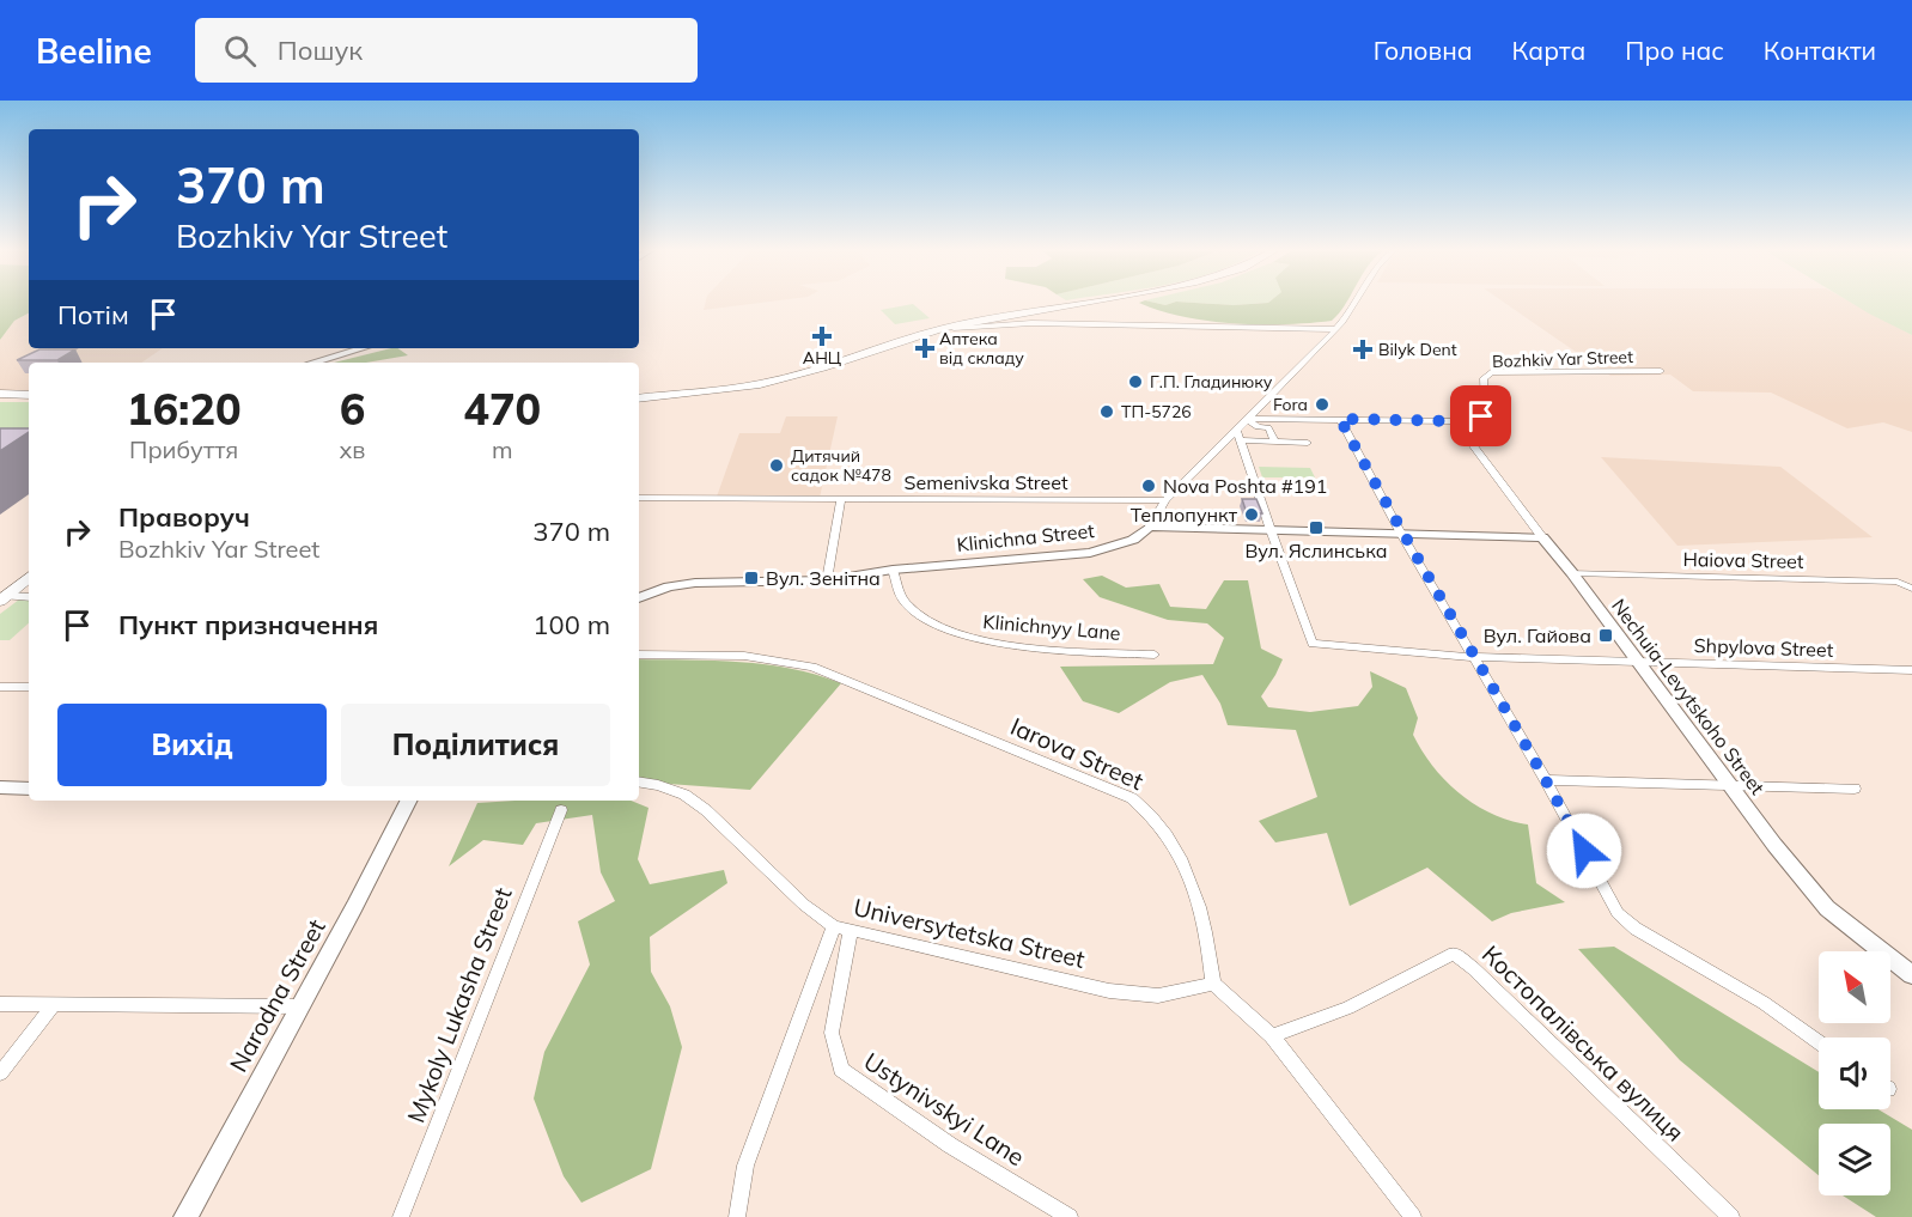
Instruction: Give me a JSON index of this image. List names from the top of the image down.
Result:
{
  "streets": {
    "street": [
      "Bozhkiv Yar Street",
      "Semenivska Street",
      "Klinichna Street",
      "Haiova Street",
      "Klinichnyy Lane",
      "Shpylova Street",
      "Nechuia-Levytskoho Street",
      "Iarova Street",
      "Universytetska Street",
      "Narodna Street",
      "Mykoly Lukasha Street",
      "Костопалівська вулиця",
      "Ustynivskyi Lane"
    ]
  },
  "crossings": [
    ["Bozhkiv Yar Street", "Klinichna Street"],
    ["Bozhkiv Yar Street", "Nechuia-Levytskoho Street"],
    ["Semenivska Street", "Klinichna Street"],
    ["Klinichna Street", "Klinichnyy Lane"],
    ["Haiova Street", "Nechuia-Levytskoho Street"],
    ["Shpylova Street", "Nechuia-Levytskoho Street"],
    ["Iarova Street", "Universytetska Street"],
    ["Universytetska Street", "Ustynivskyi Lane"]
  ],
  "places": {
    "health": ["АНЦ", "Аптека від складу", "Bilyk Dent"],
    "other": [
      "Г.П. Гладинюку",
      "Fora",
      "ТП-5726",
      "Дитячий садок №478",
      "Nova Poshta #191",
      "Теплопункт"
    ],
    "transit": ["Вул. Яслинська", "Вул. Зенітна", "Вул. Гайова"]
  },
  "north": "top left",
  "page": {
    "header": "Beeline",
    "search": "Пошук",
    "nav": [
      "Головна",
      "Карта",
      "Про нас",
      "Контакти"
    ],
    "turn": ["370 m", "Bozhkiv Yar Street"],
    "then": "Потім",
    "eta": [
      "16:20",
      "Прибуття",
      "6",
      "хв",
      "470",
      "m"
    ],
    "list": [
      {
        "name": "Праворуч",
        "note": "Bozhkiv Yar Street",
        "value": "370 m"
      },
      {
        "name": "Пункт призначення",
        "value": "100 m"
      }
    ],
    "buttons": ["Вихід", "Поділитися"]
  }
}
